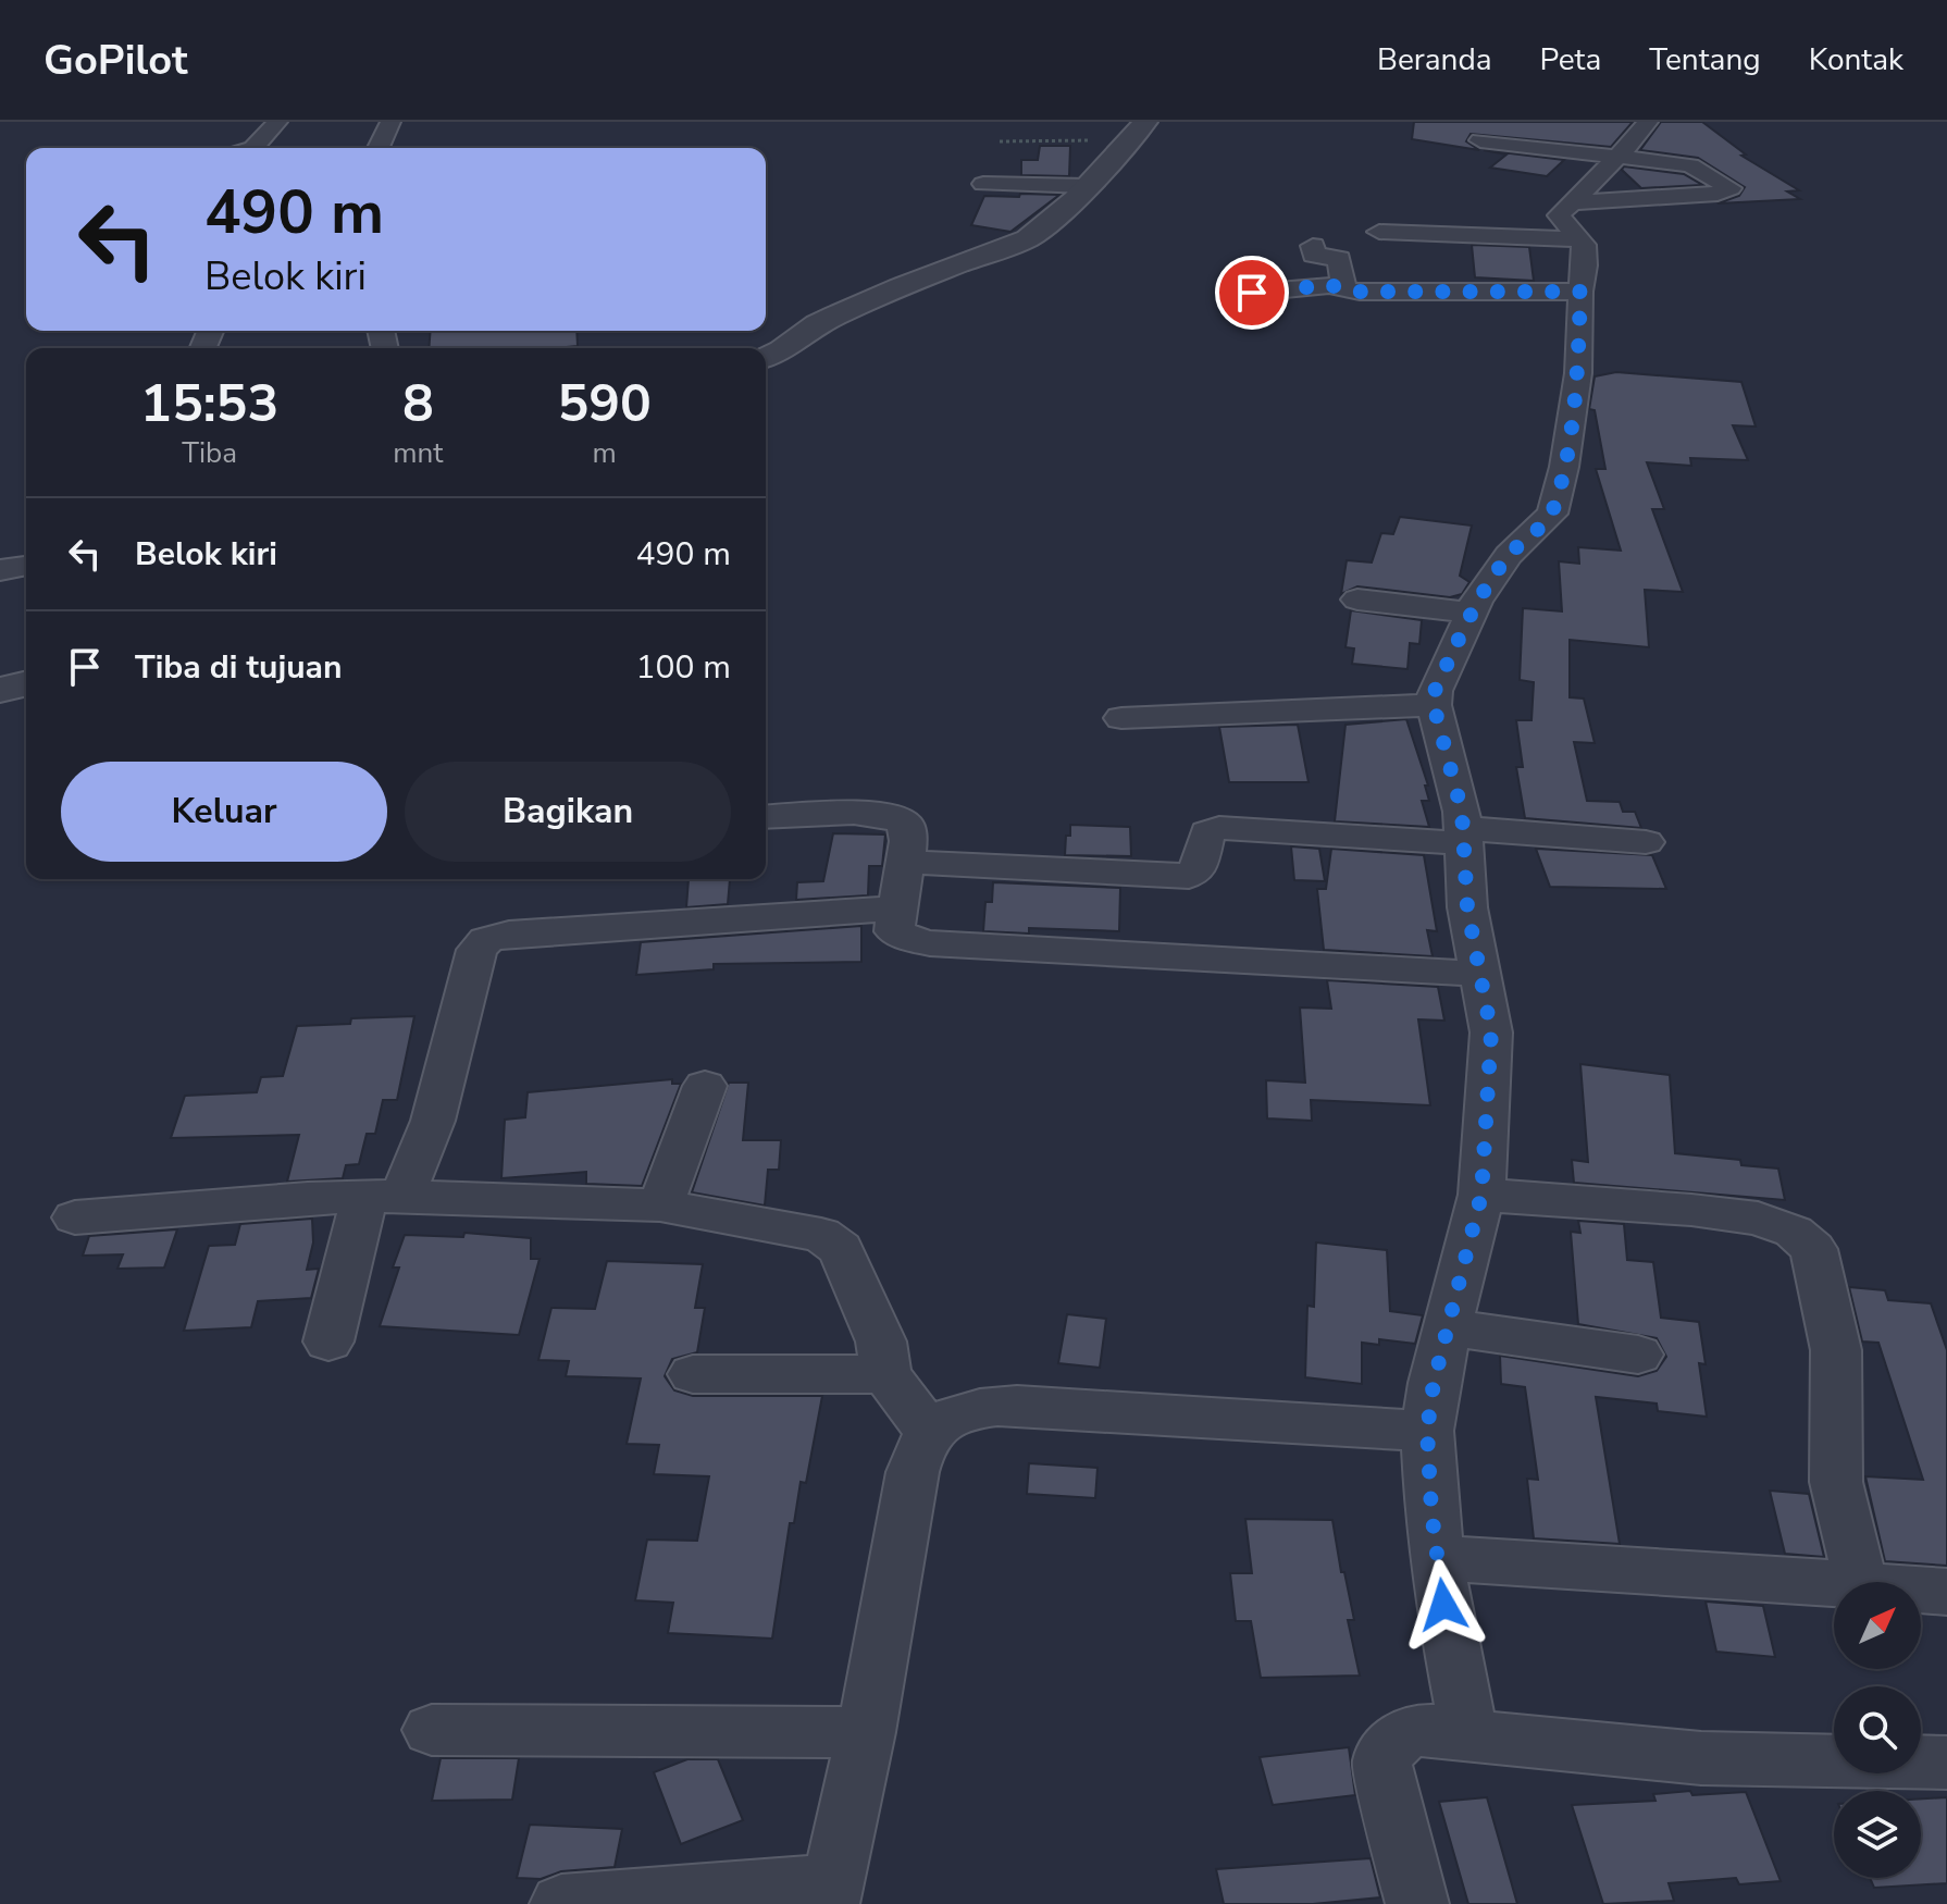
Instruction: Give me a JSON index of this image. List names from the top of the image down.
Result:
{
  "north": "top right",
  "page": {
    "header": "GoPilot",
    "nav": [
      "Beranda",
      "Peta",
      "Tentang",
      "Kontak"
    ],
    "turn": ["490 m", "Belok kiri"],
    "eta": [
      "15:53",
      "Tiba",
      "8",
      "mnt",
      "590",
      "m"
    ],
    "list": [
      {
        "name": "Belok kiri",
        "value": "490 m"
      },
      {
        "name": "Tiba di tujuan",
        "value": "100 m"
      }
    ],
    "buttons": ["Keluar", "Bagikan"]
  }
}
